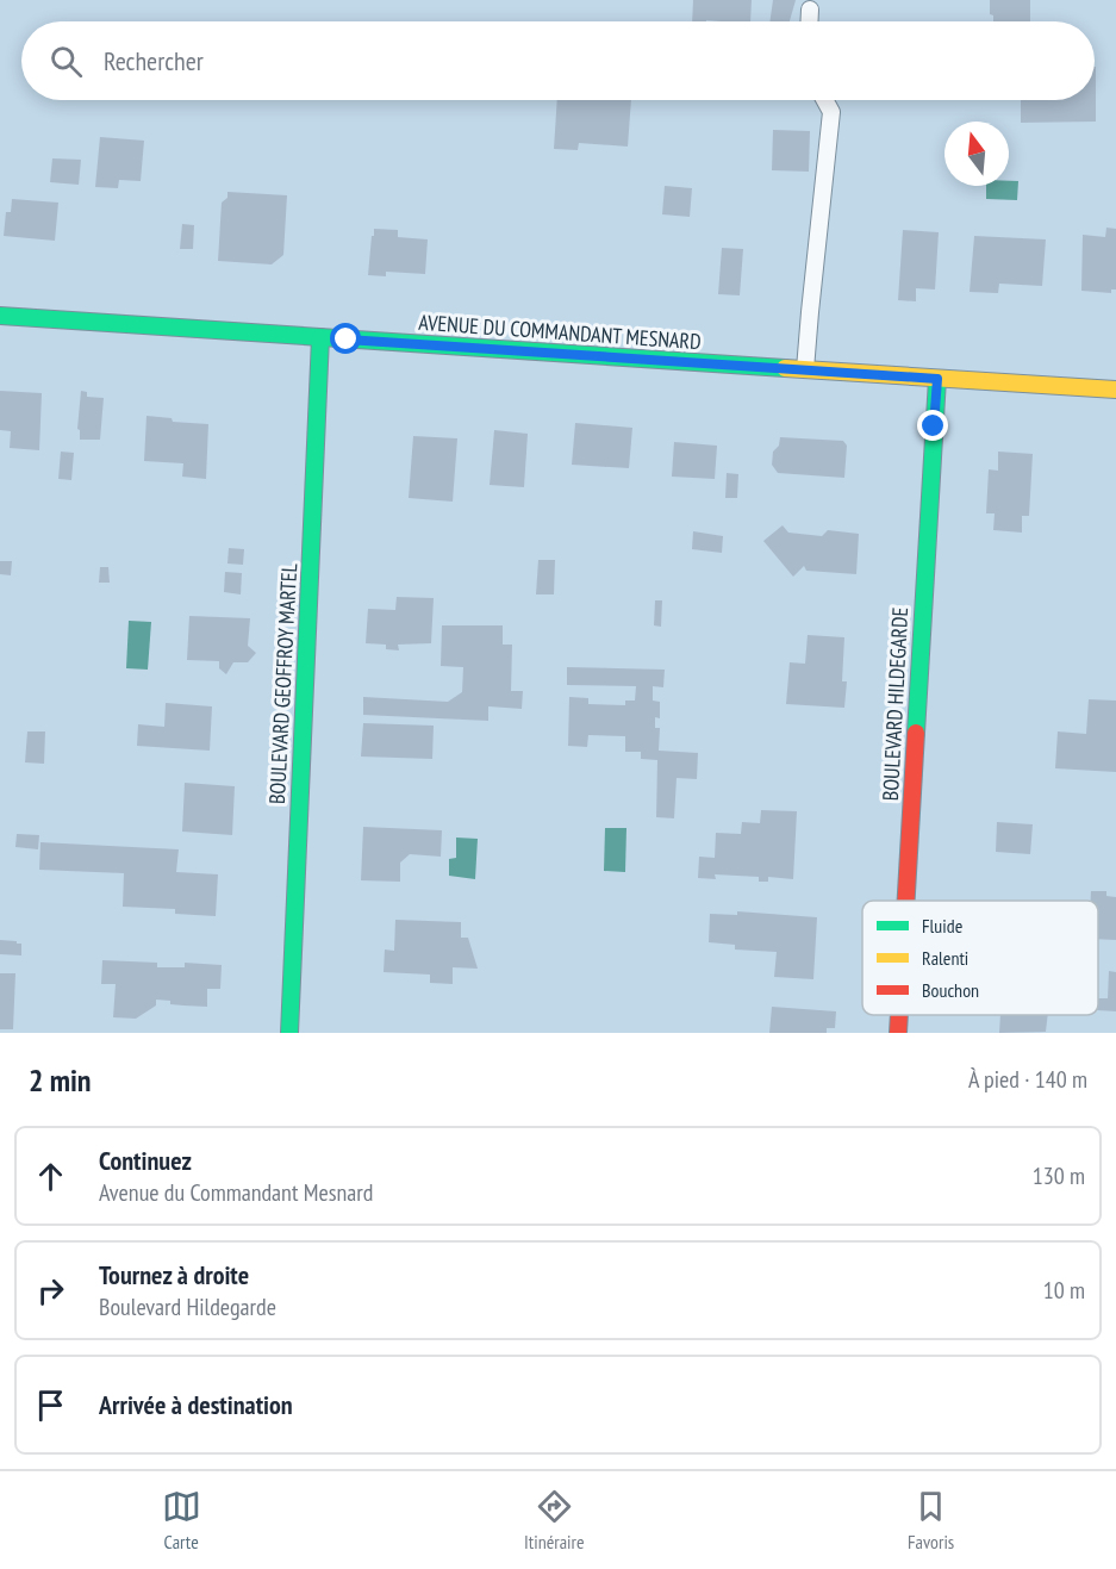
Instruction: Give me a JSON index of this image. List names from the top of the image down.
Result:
{
  "streets": {
    "street": ["AVENUE DU COMMANDANT MESNARD", "BOULEVARD GEOFFROY MARTEL", "BOULEVARD HILDEGARDE"]
  },
  "crossings": [
    ["AVENUE DU COMMANDANT MESNARD", "BOULEVARD GEOFFROY MARTEL"],
    ["AVENUE DU COMMANDANT MESNARD", "BOULEVARD HILDEGARDE"]
  ],
  "legend": ["Fluide", "Ralenti", "Bouchon"],
  "north": "top",
  "page": {
    "search": "Rechercher",
    "heading": ["2 min", "À pied · 140 m"],
    "list": [
      ["Continuez", "Avenue du Commandant Mesnard", "130 m"],
      ["Tournez à droite", "Boulevard Hildegarde", "10 m"],
      "Arrivée à destination"
    ],
    "nav": ["Carte", "Itinéraire", "Favoris"]
  }
}
